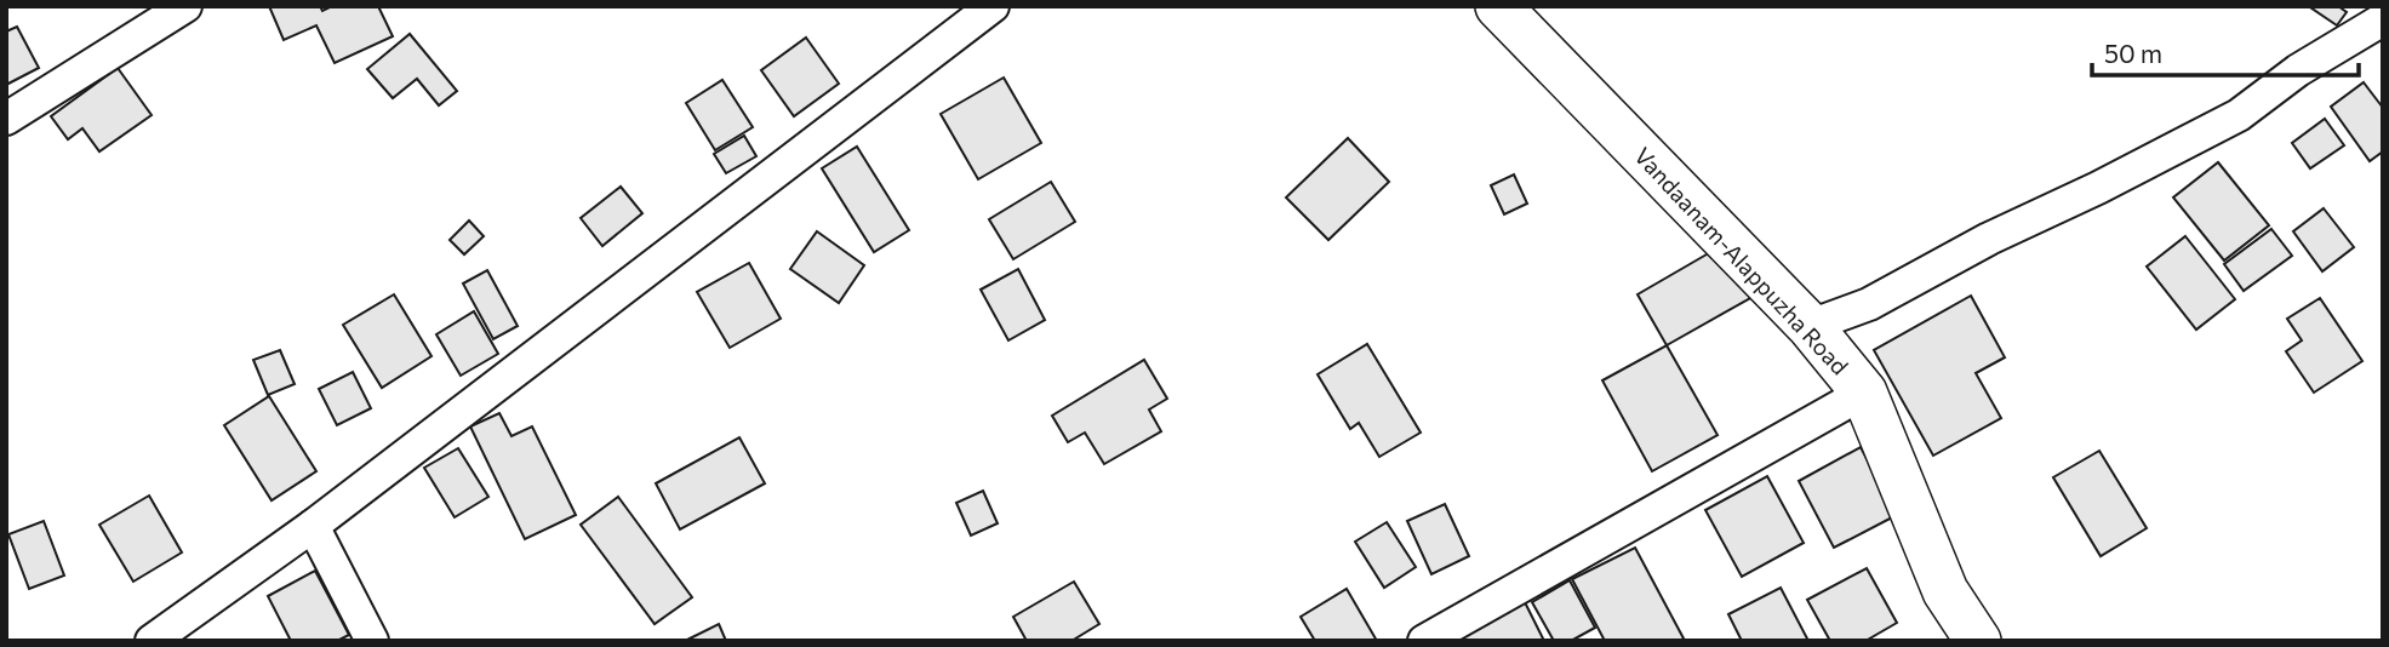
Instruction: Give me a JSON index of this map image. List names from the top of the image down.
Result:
{
  "streets": {
    "main road": ["Vandaanam-Alappuzha Road"]
  },
  "scale_bar": "50 m"
}
